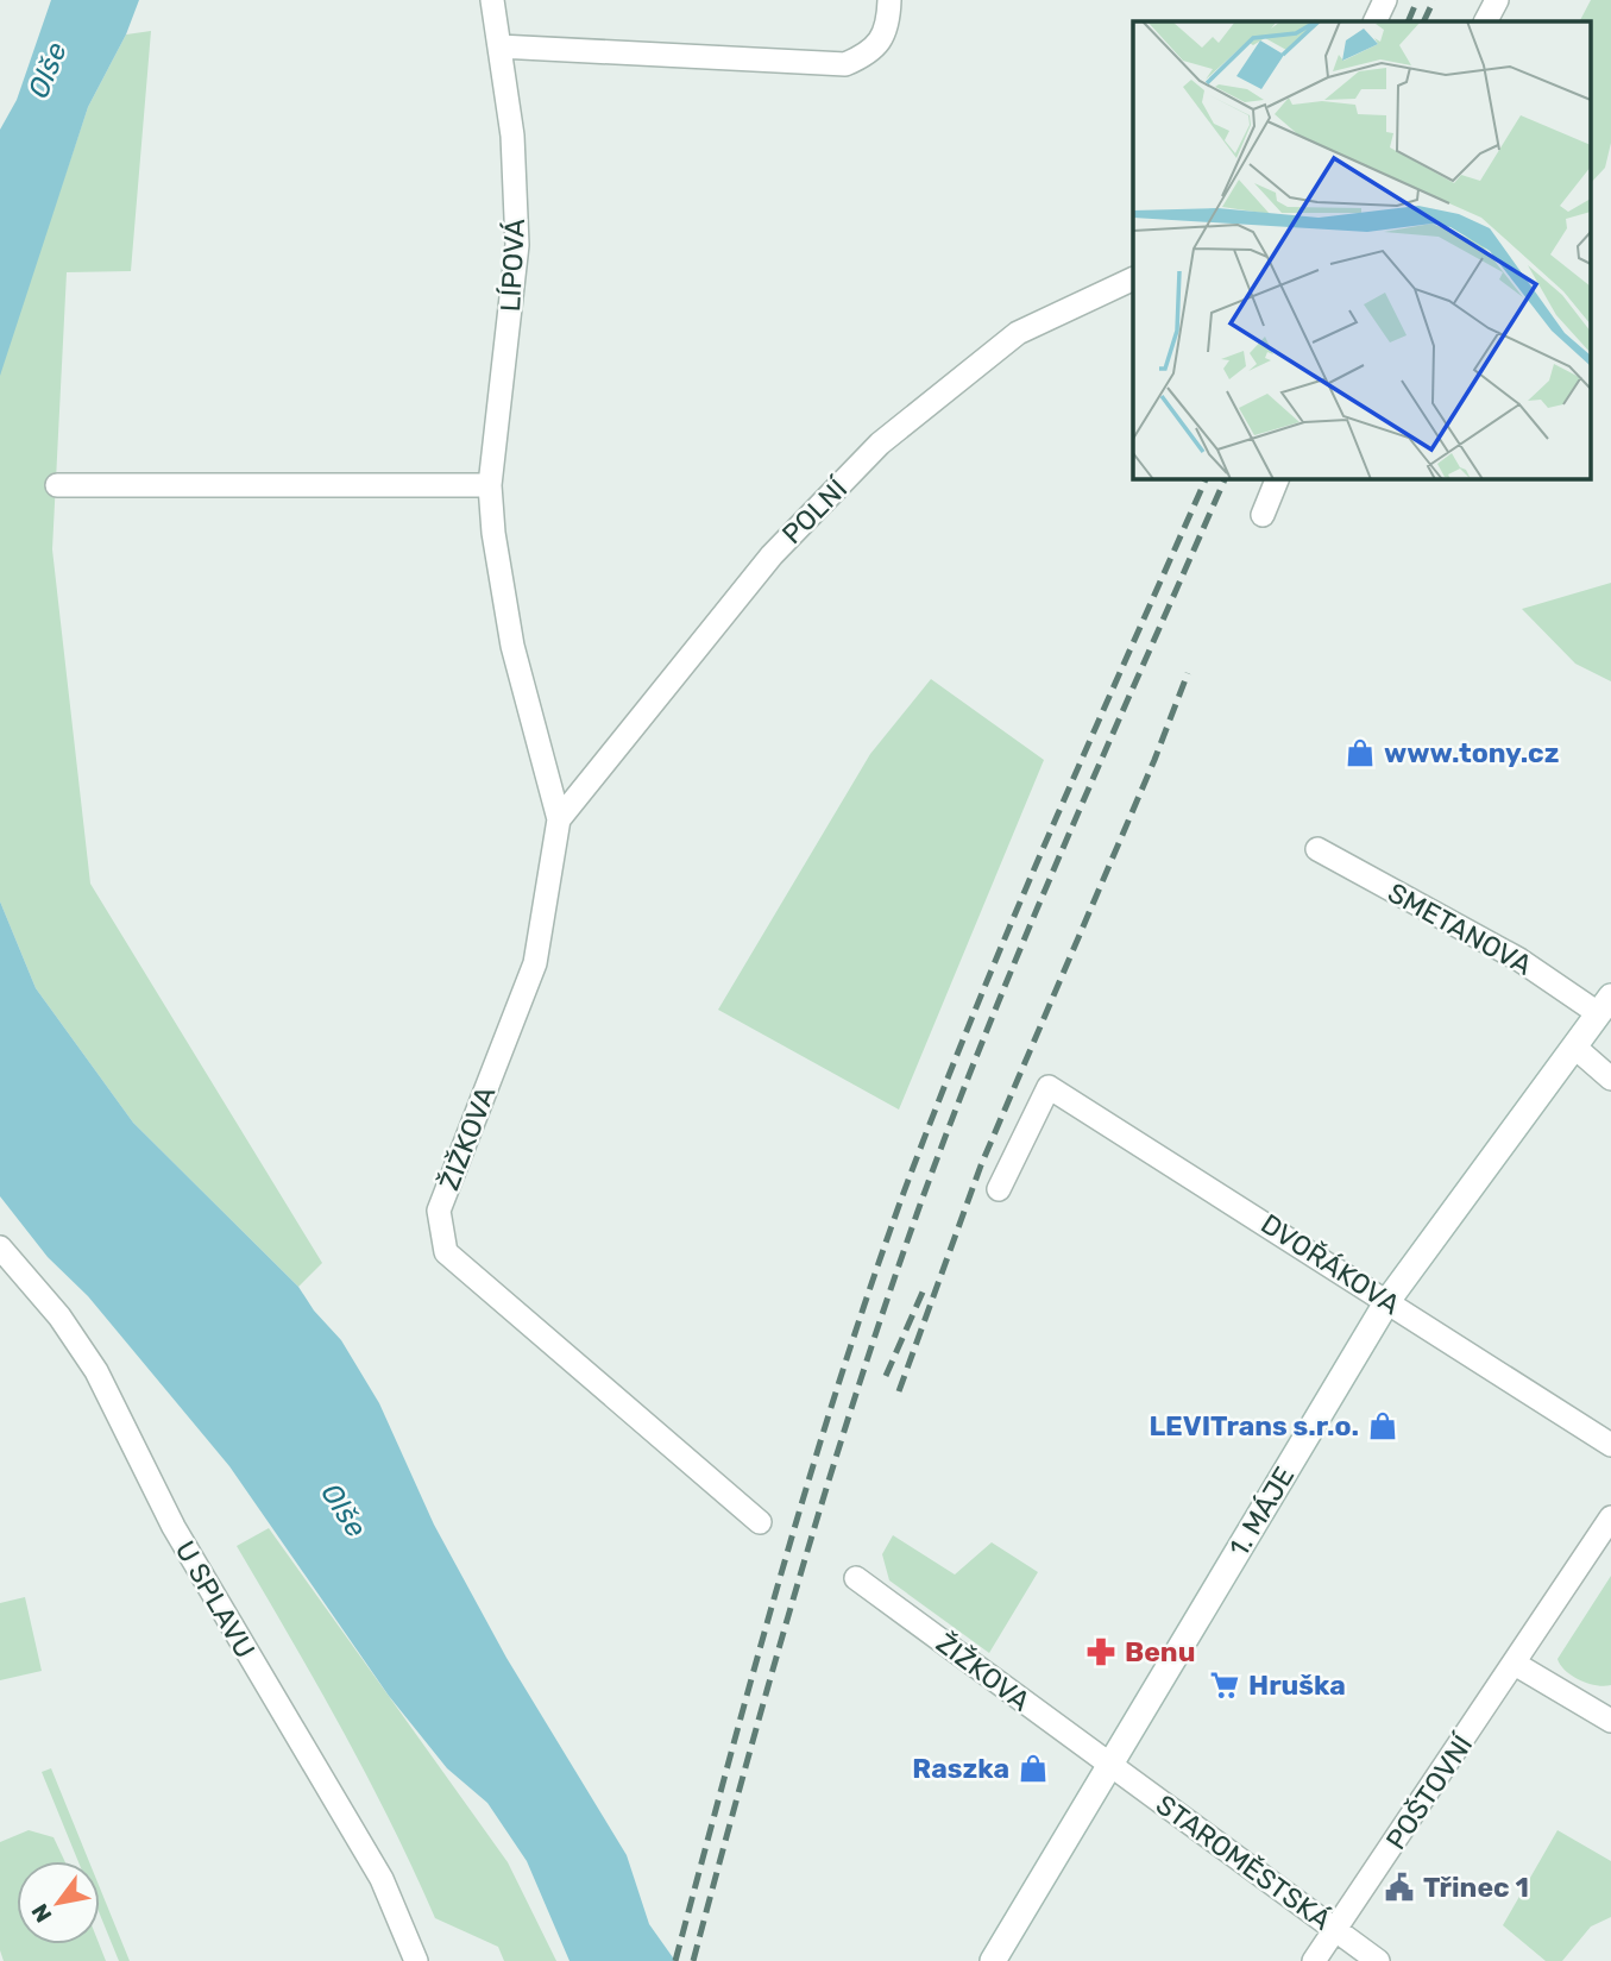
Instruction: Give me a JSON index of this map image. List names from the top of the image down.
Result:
{
  "streets": {
    "main road": ["1. MÁJE"],
    "street": [
      "LÍPOVÁ",
      "POLNÍ",
      "SMETANOVA",
      "ŽIŽKOVA",
      "DVOŘÁKOVA",
      "U SPLAVU",
      "POŠTOVNÍ",
      "STAROMĚSTSKÁ"
    ]
  },
  "crossings": [
    ["LÍPOVÁ", "POLNÍ"],
    ["LÍPOVÁ", "ŽIŽKOVA"],
    ["POLNÍ", "ŽIŽKOVA"],
    ["SMETANOVA", "1. MÁJE"],
    ["ŽIŽKOVA", "1. MÁJE"],
    ["ŽIŽKOVA", "STAROMĚSTSKÁ"],
    ["DVOŘÁKOVA", "1. MÁJE"],
    ["1. MÁJE", "STAROMĚSTSKÁ"],
    ["POŠTOVNÍ", "STAROMĚSTSKÁ"]
  ],
  "water": ["Olše"],
  "places": {
    "shop": ["www.tony.cz", "LEVITrans s.r.o.", "Raszka"],
    "pharmacy": ["Benu"],
    "supermarket": ["Hruška"],
    "public building": ["Třinec 1"]
  },
  "north": "bottom left"
}
